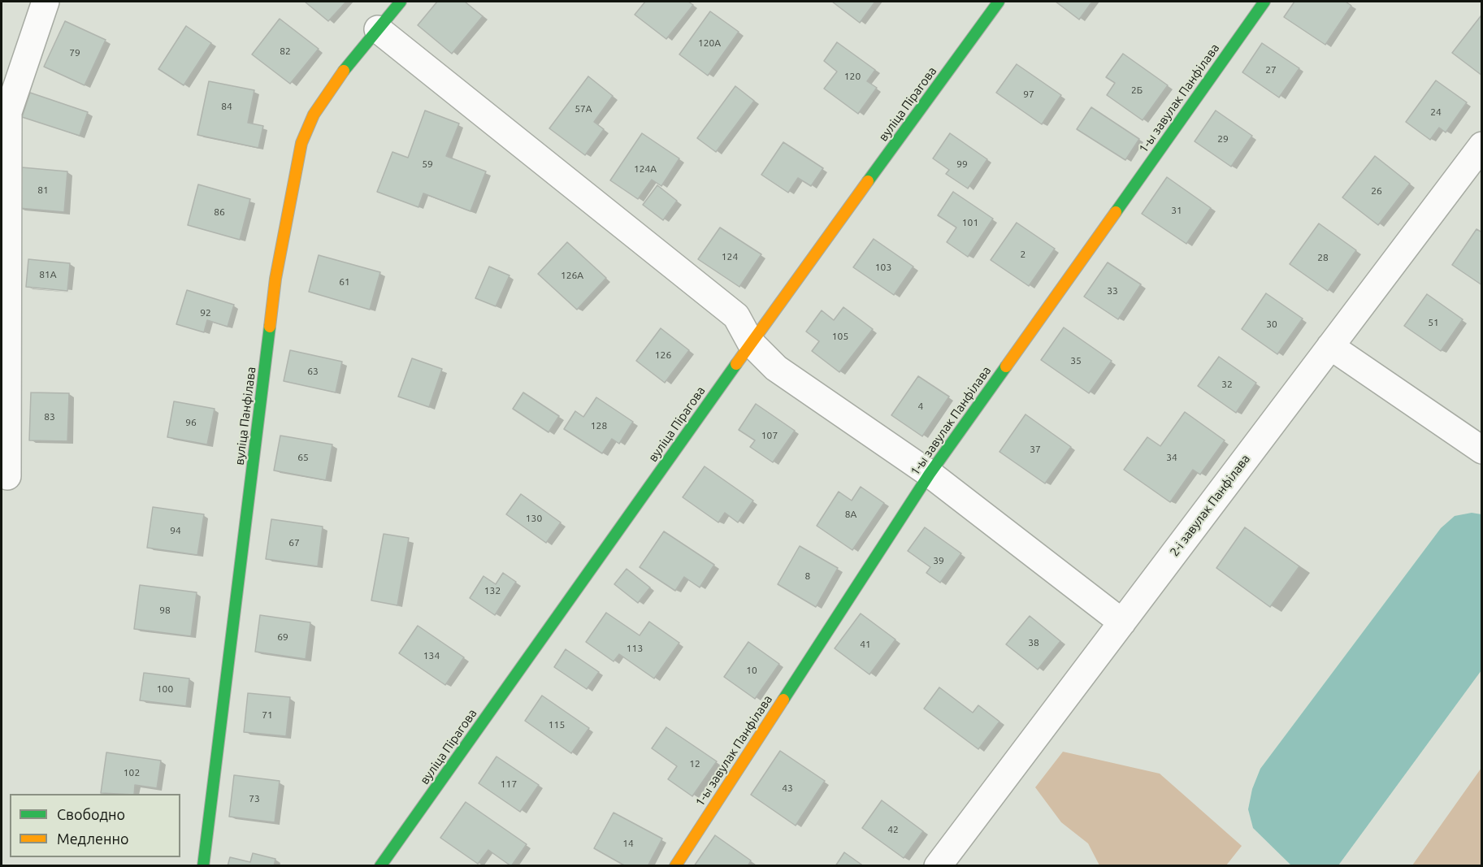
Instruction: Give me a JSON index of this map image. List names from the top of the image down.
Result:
{
  "streets": {
    "street": [
      "1-ы завулак Панфілава",
      "вуліца Пірагова",
      "вуліца Панфілава",
      "2-і завулак Панфілава"
    ]
  },
  "house_numbers": [
    "120А",
    "82",
    "79",
    "27",
    "120",
    "2Б",
    "97",
    "84",
    "57А",
    "24",
    "29",
    "59",
    "99",
    "124А",
    "81",
    "26",
    "31",
    "86",
    "101",
    "2",
    "124",
    "28",
    "103",
    "81А",
    "126А",
    "61",
    "33",
    "92",
    "51",
    "30",
    "105",
    "126",
    "35",
    "63",
    "32",
    "4",
    "83",
    "96",
    "128",
    "107",
    "37",
    "65",
    "34",
    "8А",
    "130",
    "94",
    "67",
    "39",
    "8",
    "132",
    "98",
    "69",
    "38",
    "41",
    "113",
    "134",
    "10",
    "100",
    "71",
    "115",
    "12",
    "102",
    "117",
    "43",
    "73",
    "42",
    "14"
  ],
  "legend": ["Свободно", "Медленно"]
}
